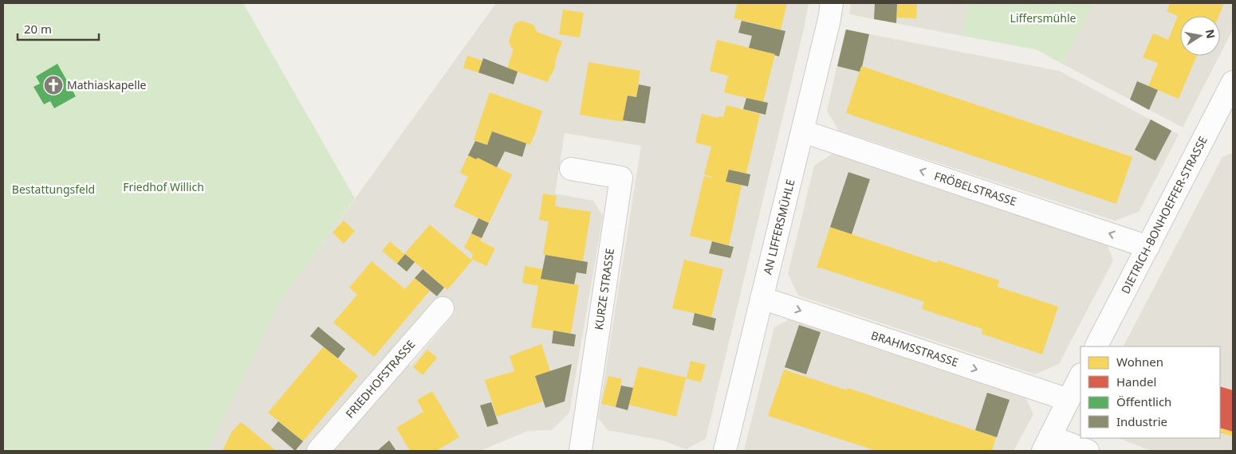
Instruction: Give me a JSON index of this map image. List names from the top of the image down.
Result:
{
  "streets": {
    "street": [
      "FRÖBELSTRASSE",
      "DIETRICH-BONHOEFFER-STRASSE",
      "AN LIFFERSMÜHLE",
      "KURZE STRASSE",
      "BRAHMSSTRASSE",
      "FRIEDHOFSTRASSE"
    ]
  },
  "crossings": [
    ["FRÖBELSTRASSE", "DIETRICH-BONHOEFFER-STRASSE"],
    ["FRÖBELSTRASSE", "AN LIFFERSMÜHLE"],
    ["AN LIFFERSMÜHLE", "BRAHMSSTRASSE"]
  ],
  "one_way": ["FRÖBELSTRASSE", "BRAHMSSTRASSE"],
  "parks": ["Liffersmühle", "Friedhof Willich", "Bestattungsfeld"],
  "places": {
    "church": ["Mathiaskapelle"]
  },
  "legend": [
    "Wohnen",
    "Handel",
    "Öffentlich",
    "Industrie"
  ],
  "scale_bar": "20 m",
  "north": "right"
}
